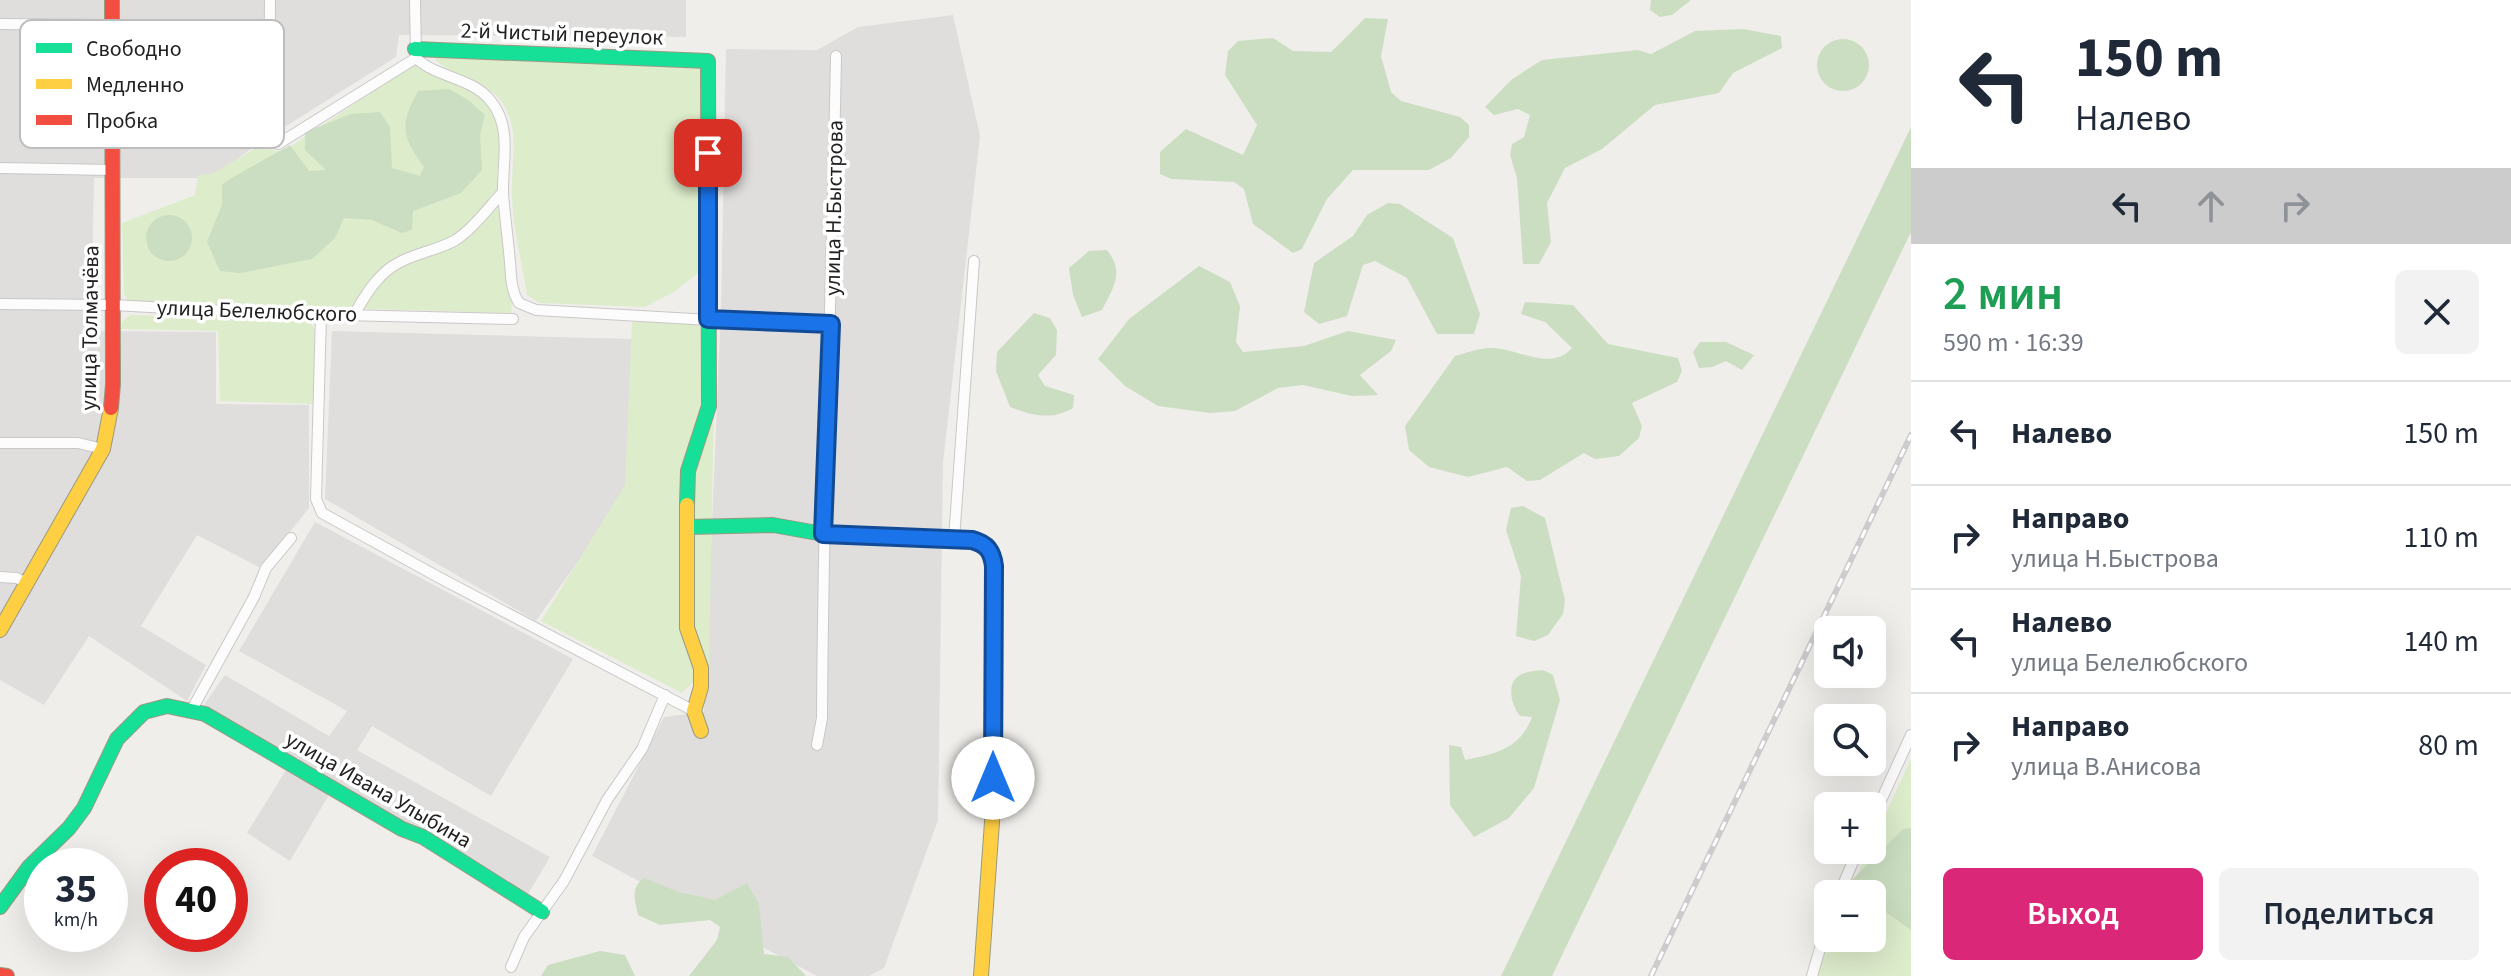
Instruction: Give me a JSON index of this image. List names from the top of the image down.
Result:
{
  "streets": {
    "street": [
      "2-й Чистый переулок",
      "улица Н.Быстрова",
      "улица Белелюбского",
      "улица Толмачёва",
      "улица Ивана Улыбина"
    ]
  },
  "crossings": [
    ["улица Белелюбского", "улица Толмачёва"]
  ],
  "legend": ["Свободно", "Медленно", "Пробка"],
  "page": {
    "turn": ["150 m", "Налево"],
    "heading": ["2 мин", "590 m · 16:39"],
    "list": [
      {
        "name": "Налево",
        "value": "150 m"
      },
      {
        "name": "Направо",
        "note": "улица Н.Быстрова",
        "value": "110 m"
      },
      {
        "name": "Налево",
        "note": "улица Белелюбского",
        "value": "140 m"
      },
      {
        "name": "Направо",
        "note": "улица В.Анисова",
        "value": "80 m"
      }
    ],
    "map_buttons": ["+", "−"],
    "speed": "35 km/h",
    "limit": "40",
    "buttons": ["Выход", "Поделиться"]
  }
}
